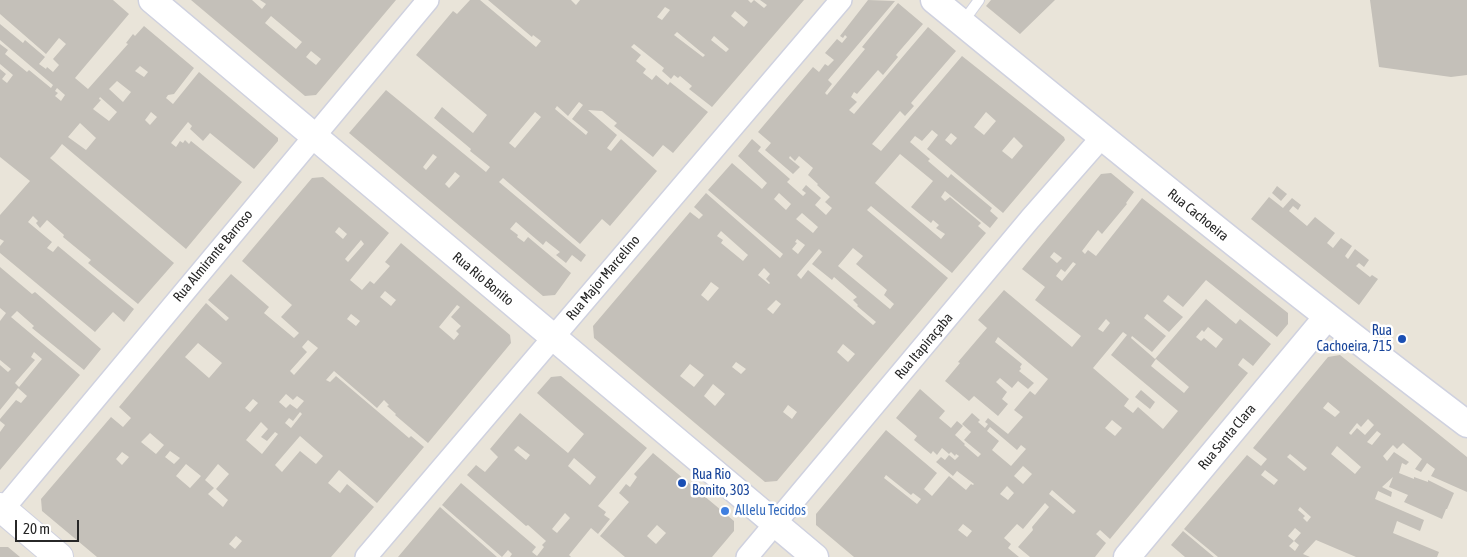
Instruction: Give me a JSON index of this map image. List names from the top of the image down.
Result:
{
  "streets": {
    "street": [
      "Rua Cachoeira",
      "Rua Almirante Barroso",
      "Rua Major Marcelino",
      "Rua Rio Bonito",
      "Rua Itapiraçaba",
      "Rua Santa Clara"
    ]
  },
  "crossings": [
    ["Rua Cachoeira", "Rua Itapiraçaba"],
    ["Rua Cachoeira", "Rua Santa Clara"],
    ["Rua Almirante Barroso", "Rua Rio Bonito"],
    ["Rua Major Marcelino", "Rua Rio Bonito"],
    ["Rua Rio Bonito", "Rua Itapiraçaba"]
  ],
  "places": ["Rua Cachoeira, 715", "Rua Rio Bonito, 303", "Allelu Tecidos"],
  "scale_bar": "20 m"
}
